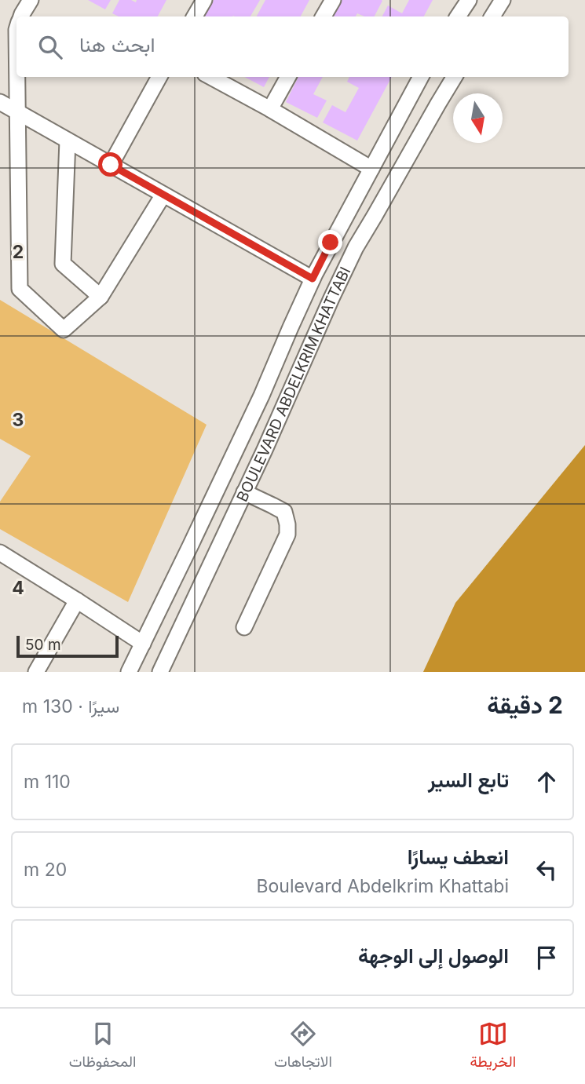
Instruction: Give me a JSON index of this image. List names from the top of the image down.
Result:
{
  "streets": {
    "street": ["BOULEVARD ABDELKRIM KHATTABI"]
  },
  "scale_bar": "50 m",
  "north": "bottom",
  "page": {
    "search": "ابحث هنا",
    "scale": "50 m",
    "heading": ["2 دقيقة", "سيرًا · 130 m"],
    "list": [
      ["تابع السير", "110 m"],
      ["انعطف يسارًا", "Boulevard Abdelkrim Khattabi", "20 m"],
      "الوصول إلى الوجهة"
    ],
    "nav": ["الخريطة", "الاتجاهات", "المحفوظات"]
  },
  "grid": {
    "rows": ["2", "3", "4"]
  }
}
